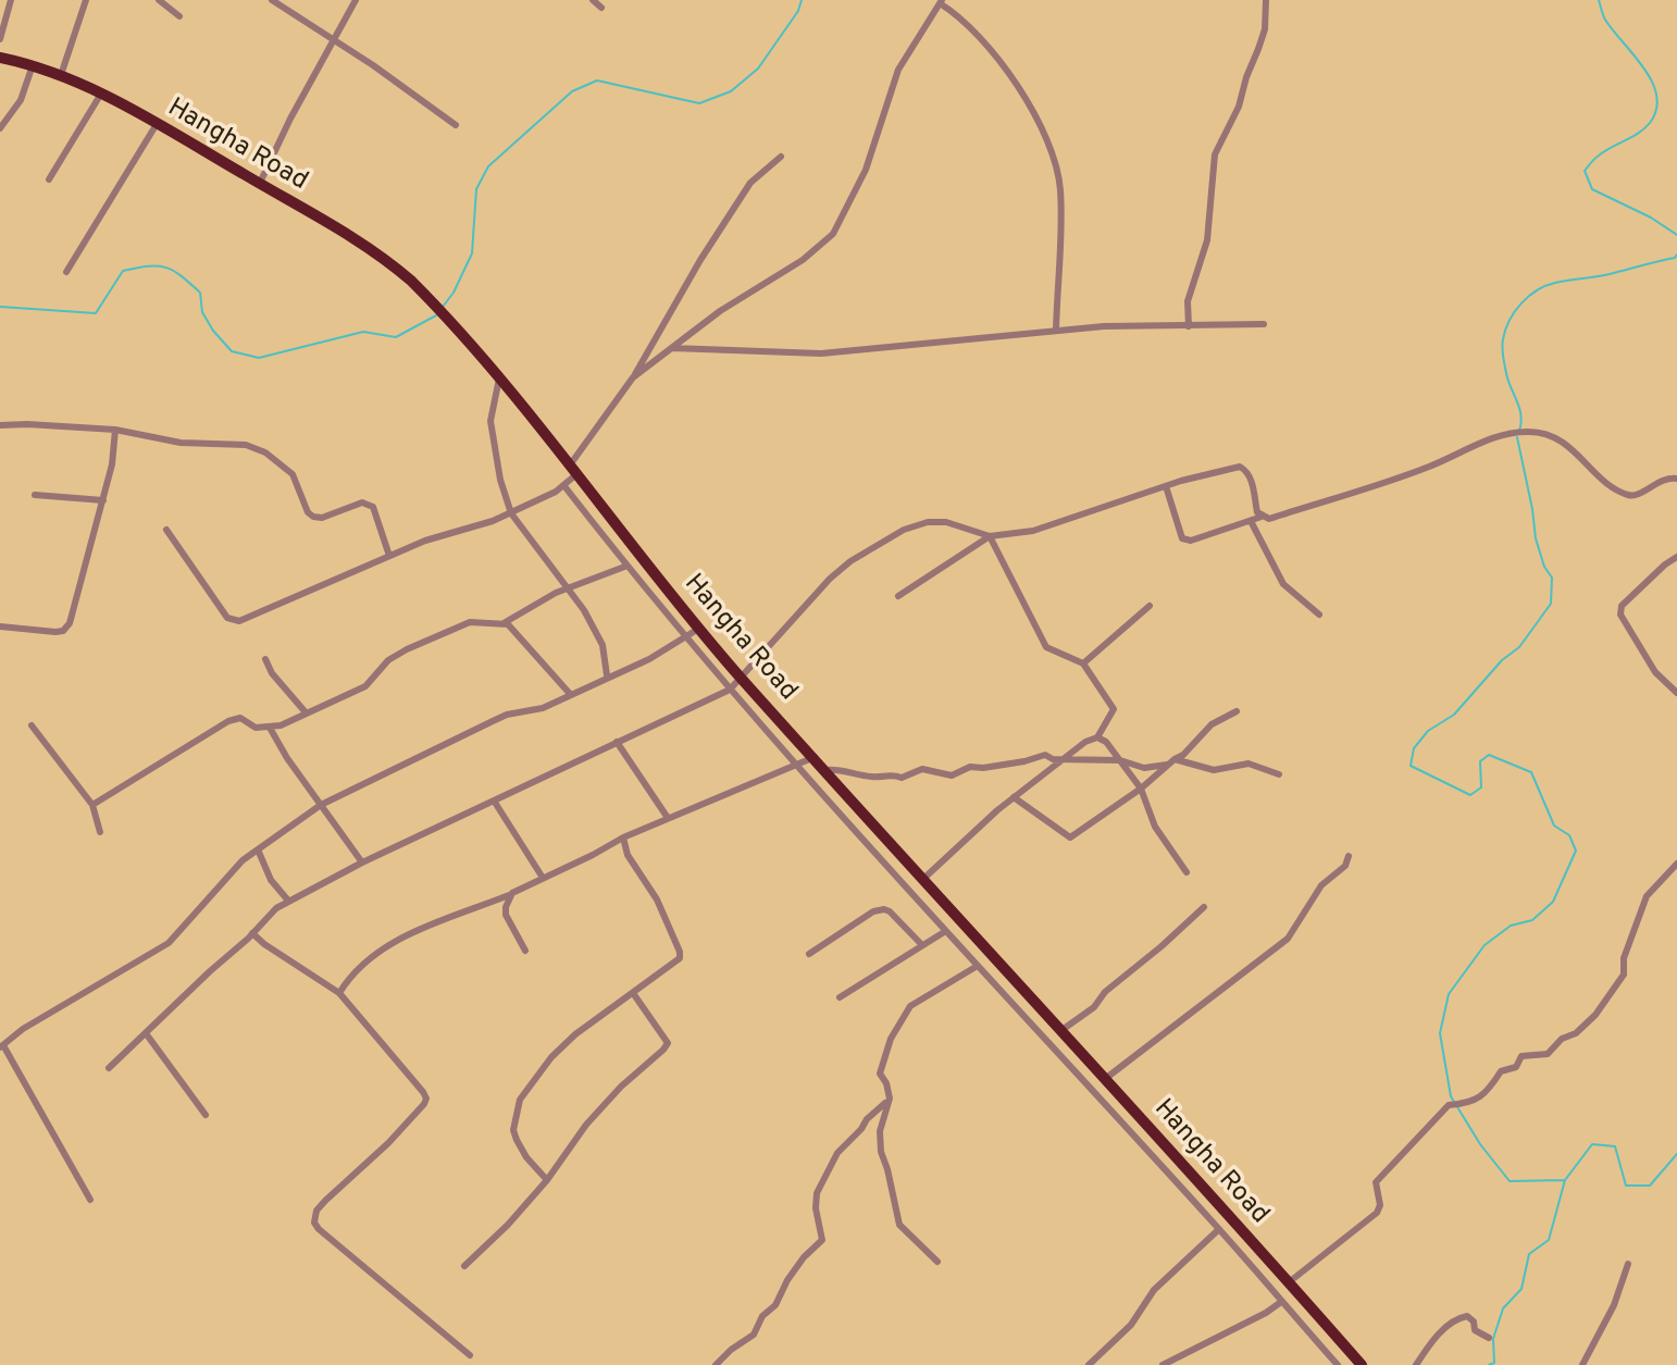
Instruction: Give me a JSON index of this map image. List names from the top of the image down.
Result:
{
  "streets": {
    "highway": ["Hangha Road"]
  }
}
